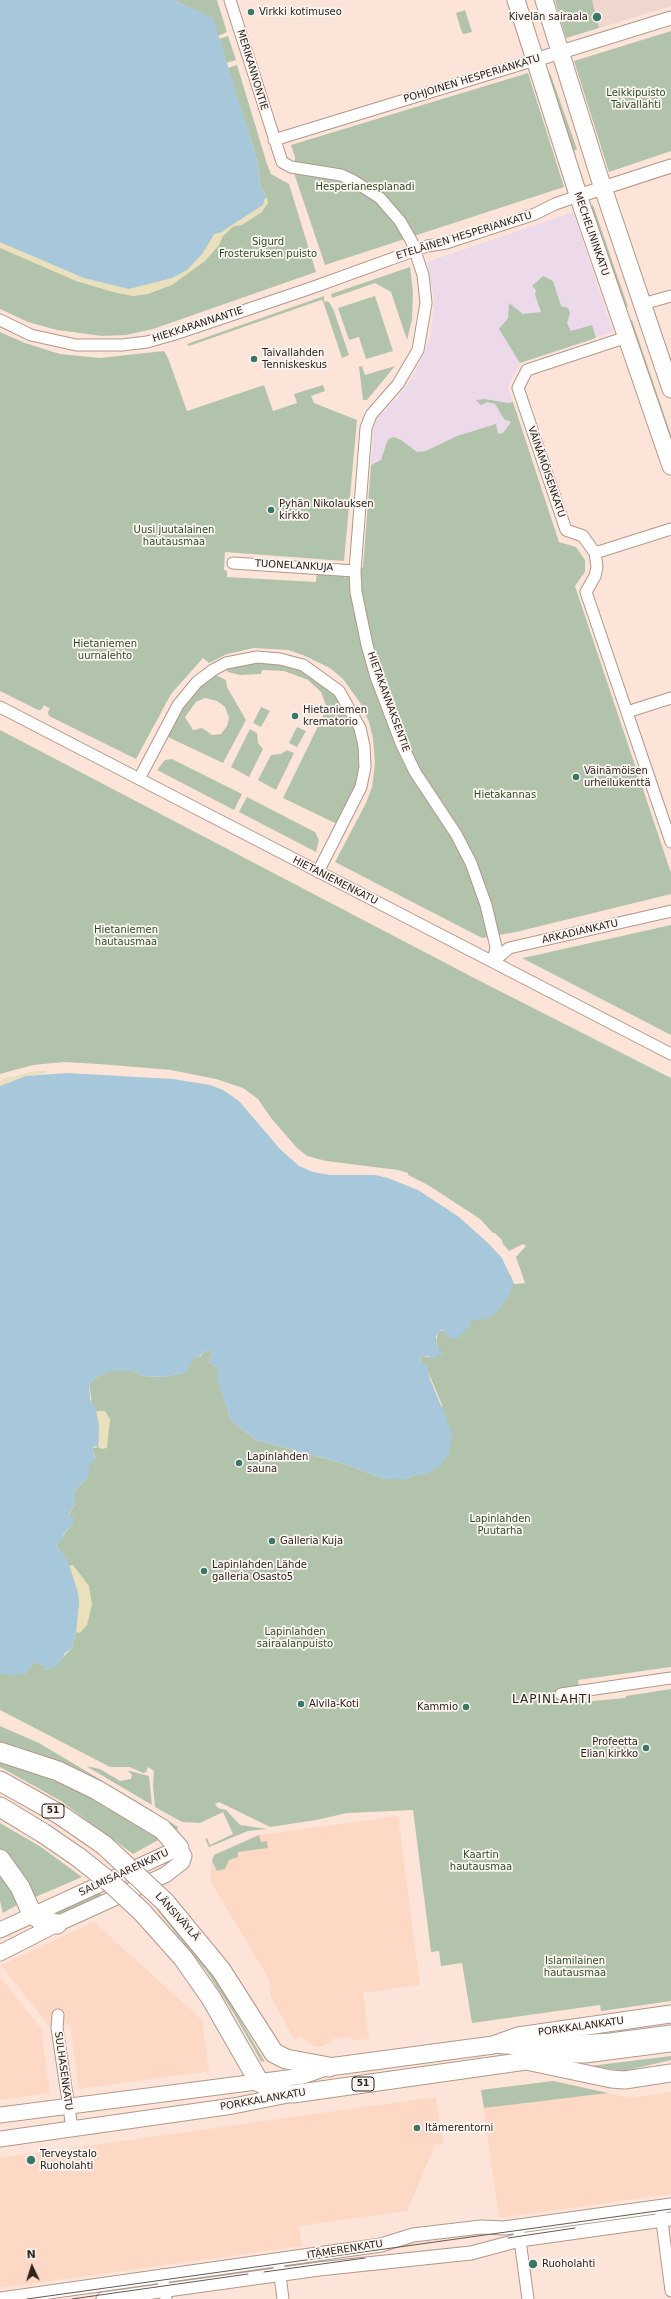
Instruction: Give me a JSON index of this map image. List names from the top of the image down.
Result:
{
  "streets": {
    "highway": ["51", "LÄNSIVÄYLÄ"],
    "main road": ["MECHELININKATU", "SALMISAARENKATU", "PORKKALANKATU"],
    "street": [
      "MERIKANNONTIE",
      "POHJOINEN HESPERIANKATU",
      "ETELÄINEN HESPERIANKATU",
      "HIEKKARANNANTIE",
      "VÄINÄMÖISENKATU",
      "TUONELANKUJA",
      "HIETAKANNAKSENTIE",
      "HIETANIEMENKATU",
      "ARKADIANKATU",
      "SULHASENKATU",
      "ITÄMERENKATU"
    ]
  },
  "crossings": [
    ["MERIKANNONTIE", "POHJOINEN HESPERIANKATU"],
    ["MERIKANNONTIE", "HIETAKANNAKSENTIE"],
    ["POHJOINEN HESPERIANKATU", "MECHELININKATU"],
    ["POHJOINEN HESPERIANKATU", "HIETAKANNAKSENTIE"],
    ["MECHELININKATU", "ETELÄINEN HESPERIANKATU"],
    ["MECHELININKATU", "VÄINÄMÖISENKATU"],
    ["ETELÄINEN HESPERIANKATU", "HIEKKARANNANTIE"],
    ["ETELÄINEN HESPERIANKATU", "HIETAKANNAKSENTIE"],
    ["TUONELANKUJA", "HIETAKANNAKSENTIE"],
    ["HIETAKANNAKSENTIE", "HIETANIEMENKATU"],
    ["HIETAKANNAKSENTIE", "ARKADIANKATU"],
    ["HIETANIEMENKATU", "ARKADIANKATU"],
    ["51", "PORKKALANKATU"],
    ["LÄNSIVÄYLÄ", "PORKKALANKATU"],
    ["PORKKALANKATU", "SULHASENKATU"]
  ],
  "districts": ["LAPINLAHTI"],
  "parks": [
    "Leikkipuisto Taivallahti",
    "Hesperianesplanadi",
    "Sigurd Frosteruksen puisto",
    "Uusi juutalainen hautausmaa",
    "Hietaniemen uurnalehto",
    "Hietakannas",
    "Hietaniemen hautausmaa",
    "Lapinlahden Puutarha",
    "Lapinlahden sairaalanpuisto",
    "Kaartin hautausmaa",
    "Islamilainen hautausmaa"
  ],
  "places": [
    "Virkki kotimuseo",
    "Kivelän sairaala",
    "Taivallahden Tenniskeskus",
    "Pyhän Nikolauksen kirkko",
    "Hietaniemen krematorio",
    "Väinämöisen urheilukenttä",
    "Lapinlahden sauna",
    "Galleria Kuja",
    "Lapinlahden Lähde galleria Osasto5",
    "Alvila-Koti",
    "Kammio",
    "Profeetta Elian kirkko",
    "Itämerentorni",
    "Terveystalo Ruoholahti",
    "Ruoholahti"
  ],
  "north": "top"
}
